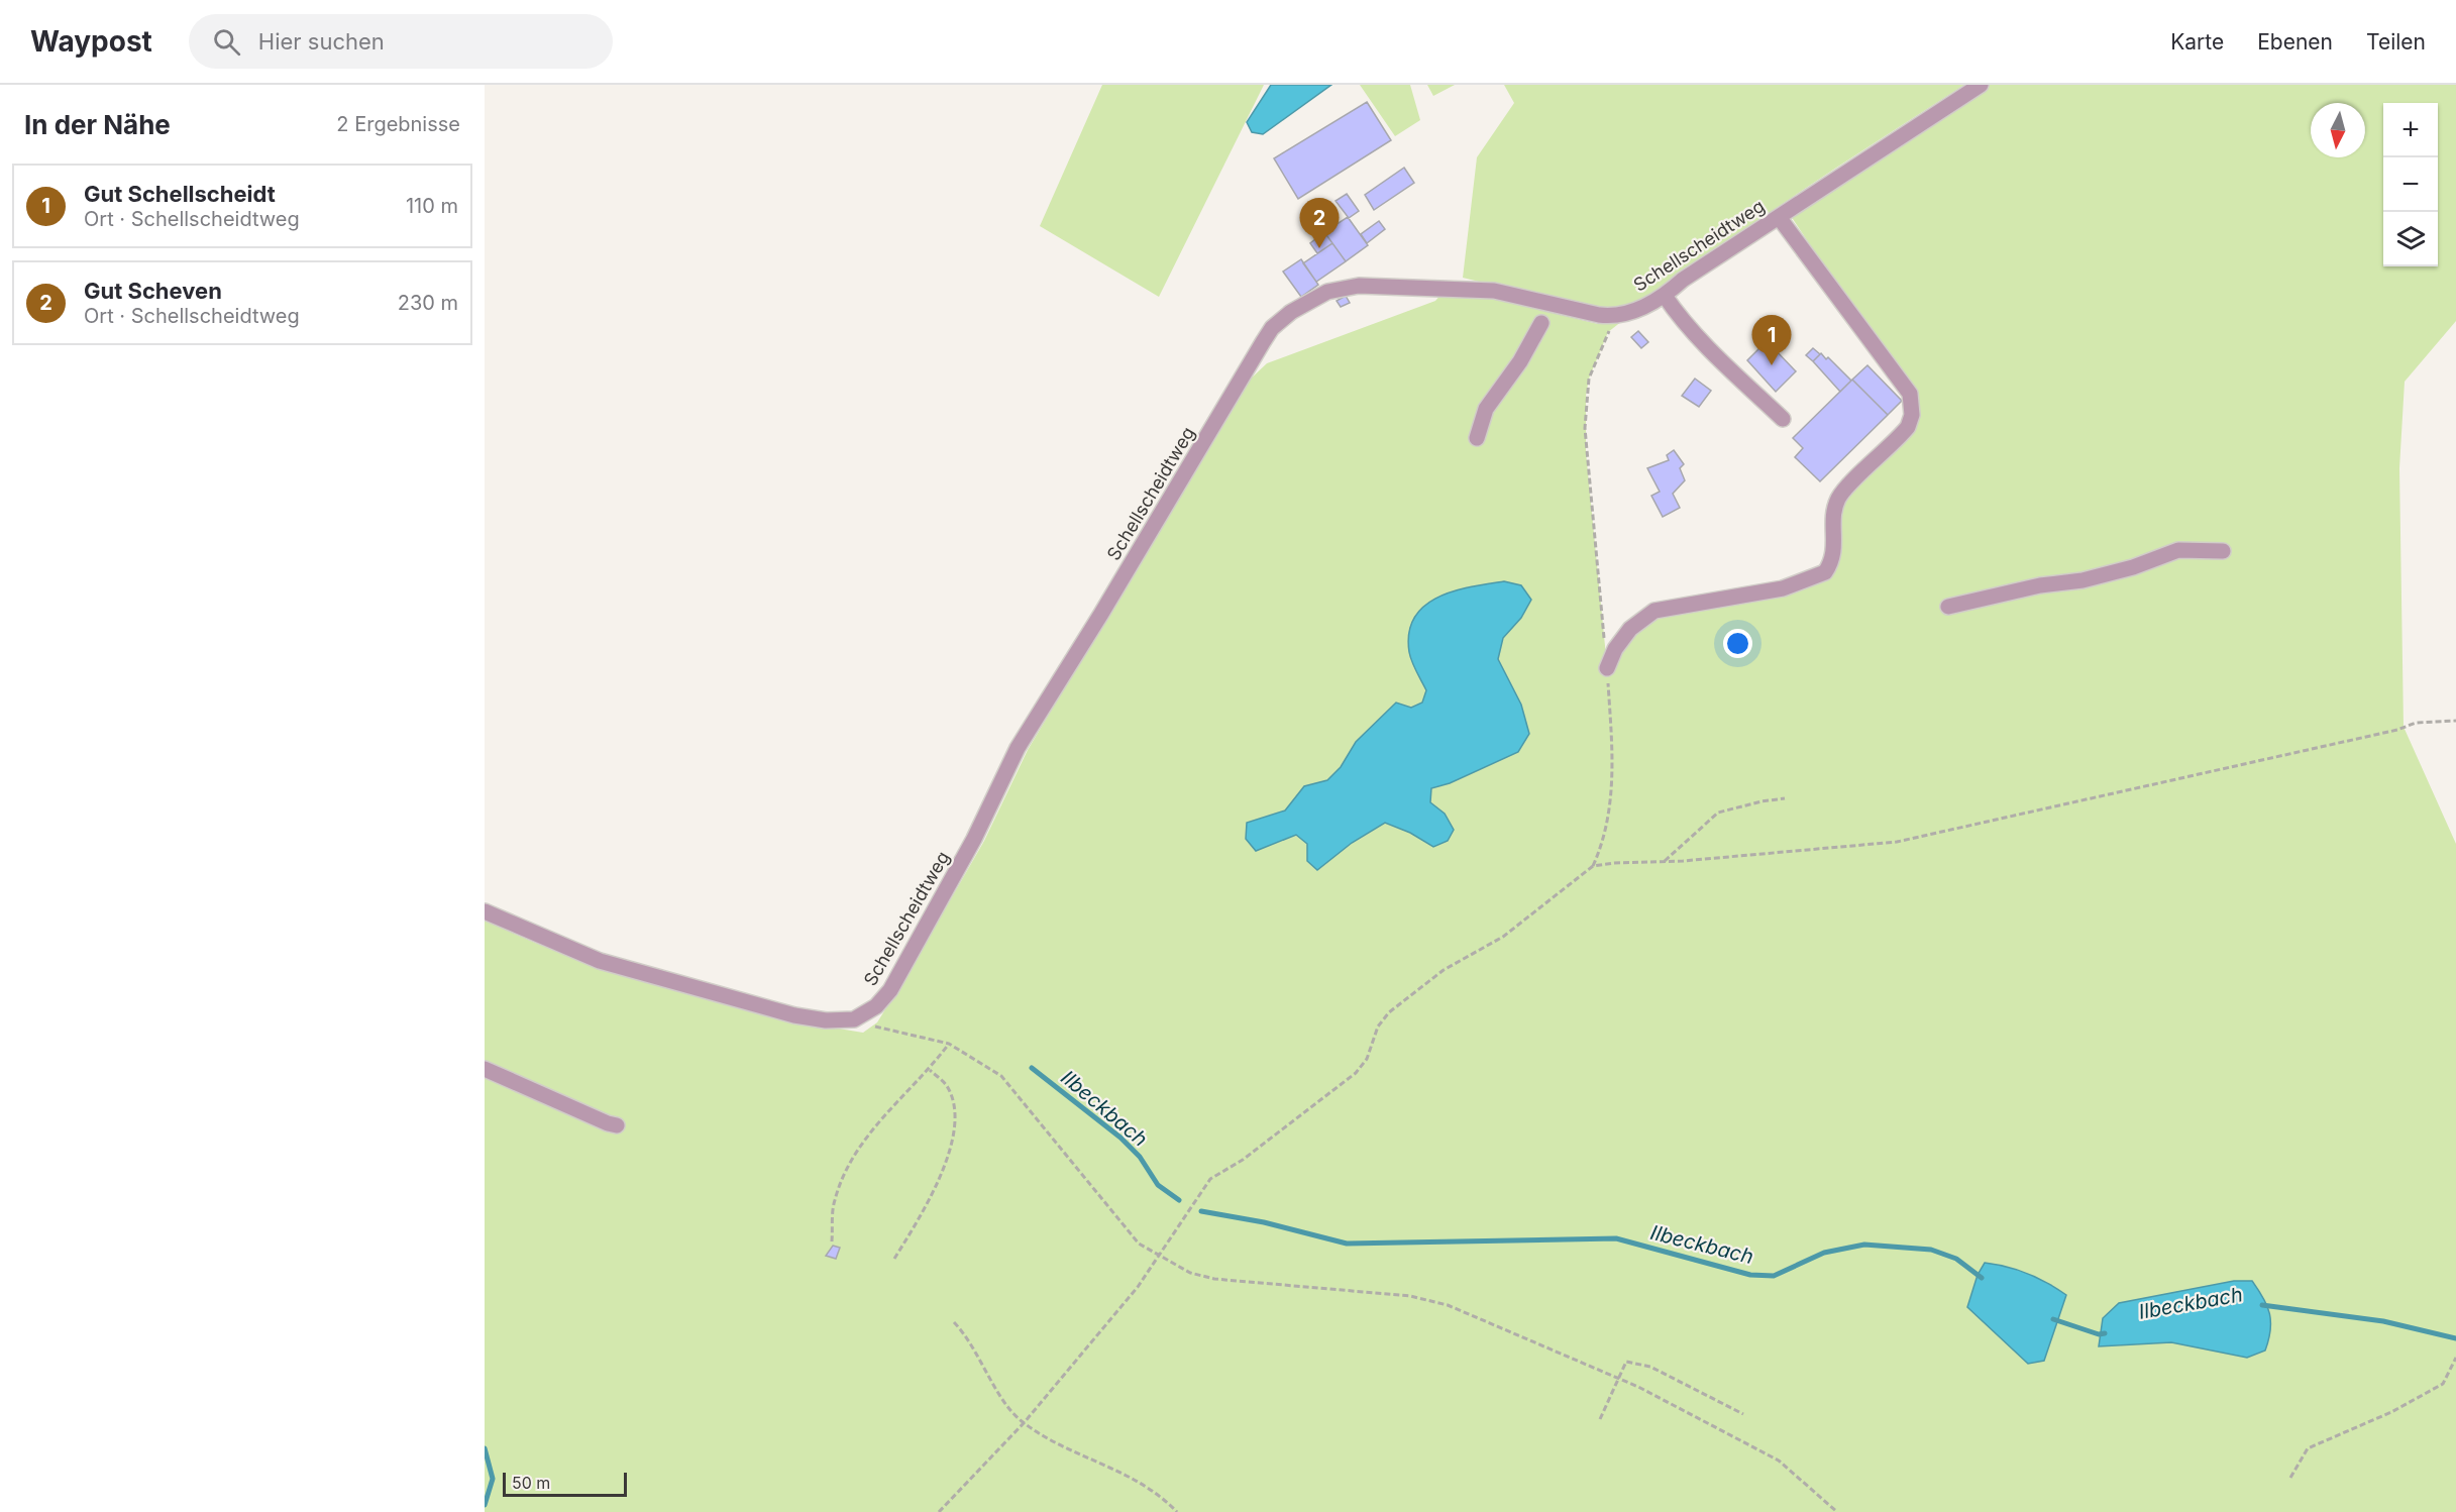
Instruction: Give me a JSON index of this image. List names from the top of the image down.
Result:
{
  "streets": {
    "street": ["Schellscheidtweg"]
  },
  "water": ["Ilbeckbach"],
  "scale_bar": "50 m",
  "north": "bottom",
  "page": {
    "header": "Waypost",
    "search": "Hier suchen",
    "nav": ["Karte", "Ebenen", "Teilen"],
    "heading": ["In der Nähe", "2 Ergebnisse"],
    "map_buttons": ["+", "−"],
    "list": [
      {
        "mark": "1",
        "name": "Gut Schellscheidt",
        "note": "Ort · Schellscheidtweg",
        "value": "110 m"
      },
      {
        "mark": "2",
        "name": "Gut Scheven",
        "note": "Ort · Schellscheidtweg",
        "value": "230 m"
      }
    ],
    "pins": ["2", "1"],
    "scale": "50 m"
  }
}
